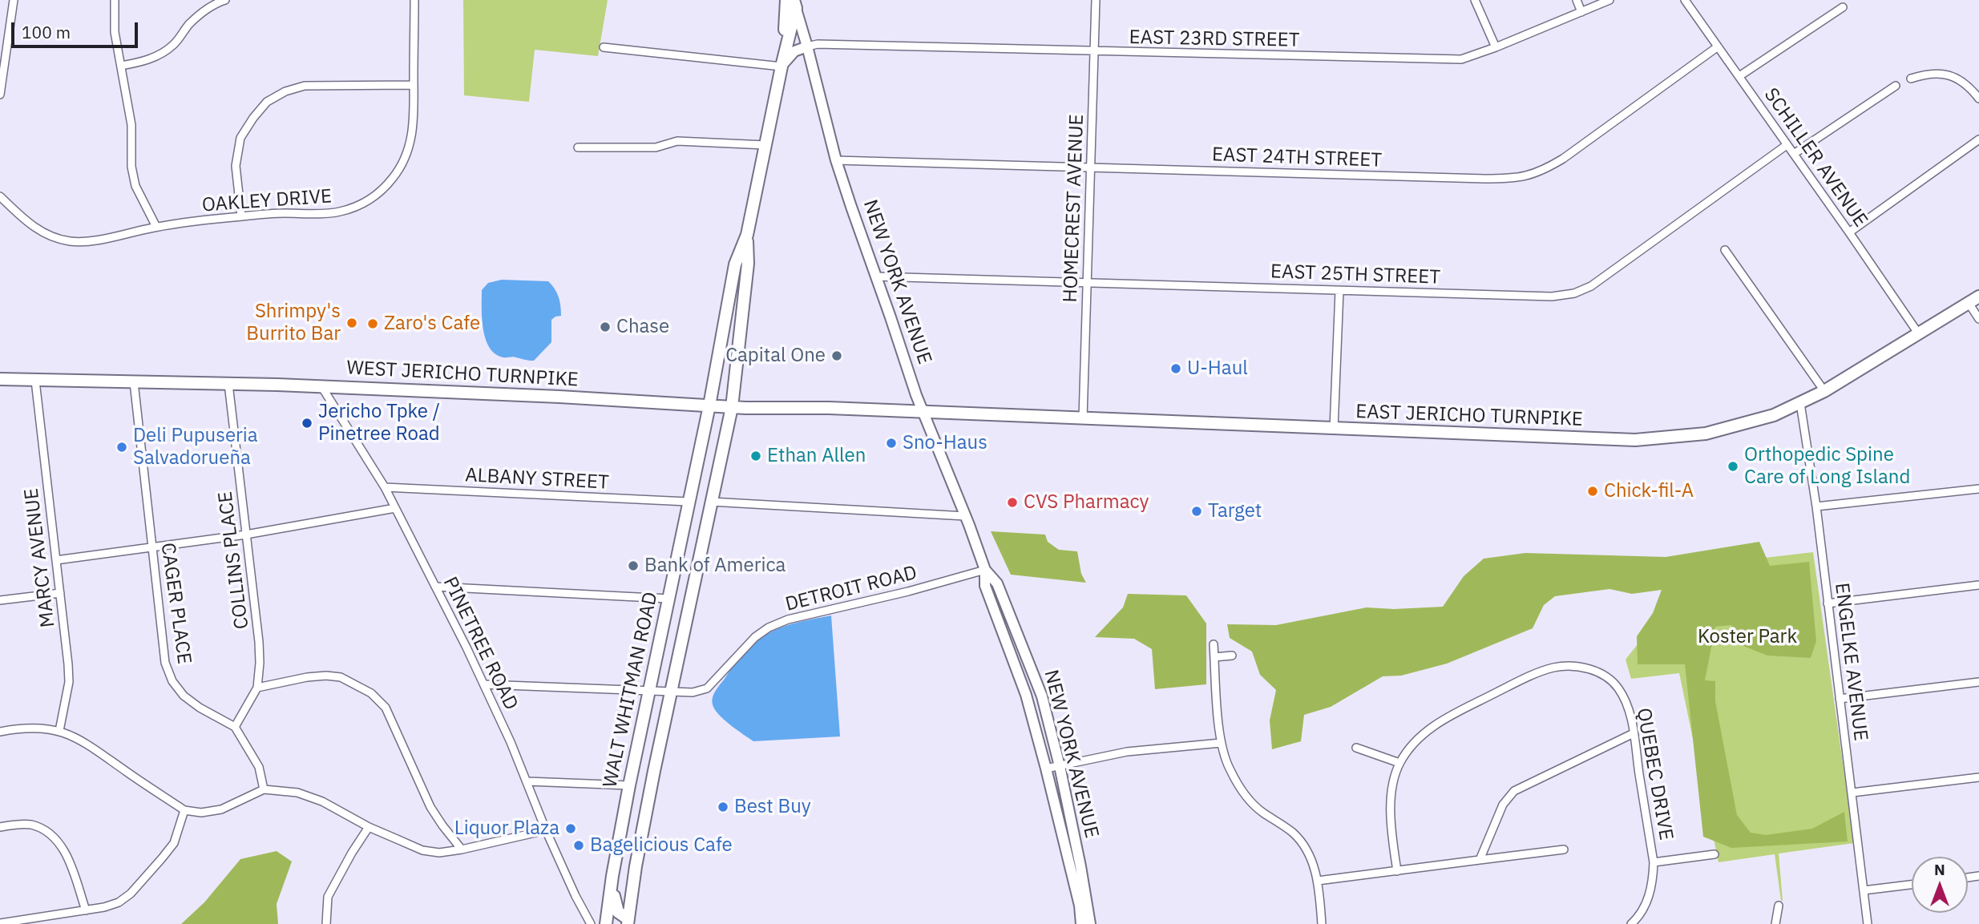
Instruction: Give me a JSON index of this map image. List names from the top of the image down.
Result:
{
  "streets": {
    "main road": ["WEST JERICHO TURNPIKE", "EAST JERICHO TURNPIKE", "WALT WHITMAN ROAD"],
    "street": [
      "EAST 23RD STREET",
      "EAST 24TH STREET",
      "SCHILLER AVENUE",
      "OAKLEY DRIVE",
      "HOMECREST AVENUE",
      "EAST 25TH STREET",
      "NEW YORK AVENUE",
      "ALBANY STREET",
      "MARCY AVENUE",
      "COLLINS PLACE",
      "DETROIT ROAD",
      "CAGER PLACE",
      "PINETREE ROAD",
      "ENGELKE AVENUE",
      "QUEBEC DRIVE"
    ]
  },
  "crossings": [
    ["EAST 23RD STREET", "HOMECREST AVENUE"],
    ["EAST 23RD STREET", "NEW YORK AVENUE"],
    ["EAST 24TH STREET", "SCHILLER AVENUE"],
    ["EAST 24TH STREET", "HOMECREST AVENUE"],
    ["EAST 24TH STREET", "NEW YORK AVENUE"],
    ["SCHILLER AVENUE", "EAST 25TH STREET"],
    ["SCHILLER AVENUE", "EAST JERICHO TURNPIKE"],
    ["HOMECREST AVENUE", "EAST 25TH STREET"],
    ["HOMECREST AVENUE", "EAST JERICHO TURNPIKE"],
    ["EAST 25TH STREET", "NEW YORK AVENUE"],
    ["NEW YORK AVENUE", "WEST JERICHO TURNPIKE"],
    ["NEW YORK AVENUE", "EAST JERICHO TURNPIKE"],
    ["NEW YORK AVENUE", "DETROIT ROAD"],
    ["NEW YORK AVENUE", "WALT WHITMAN ROAD"],
    ["WEST JERICHO TURNPIKE", "EAST JERICHO TURNPIKE"],
    ["WEST JERICHO TURNPIKE", "MARCY AVENUE"],
    ["WEST JERICHO TURNPIKE", "COLLINS PLACE"],
    ["WEST JERICHO TURNPIKE", "CAGER PLACE"],
    ["WEST JERICHO TURNPIKE", "PINETREE ROAD"],
    ["WEST JERICHO TURNPIKE", "WALT WHITMAN ROAD"],
    ["EAST JERICHO TURNPIKE", "ENGELKE AVENUE"],
    ["ALBANY STREET", "PINETREE ROAD"],
    ["ALBANY STREET", "WALT WHITMAN ROAD"],
    ["COLLINS PLACE", "CAGER PLACE"],
    ["DETROIT ROAD", "PINETREE ROAD"],
    ["DETROIT ROAD", "WALT WHITMAN ROAD"]
  ],
  "parks": ["Koster Park"],
  "places": [
    "Shrimpy's Burrito Bar",
    "Zaro's Cafe",
    "Chase",
    "Capital One",
    "U-Haul",
    "Jericho Tpke / Pinetree Road",
    "Sno-Haus",
    "Deli Pupuseria Salvadorueña",
    "Ethan Allen",
    "Orthopedic Spine Care of Long Island",
    "Chick-fil-A",
    "CVS Pharmacy",
    "Target",
    "Bank of America",
    "Best Buy",
    "Liquor Plaza",
    "Bagelicious Cafe"
  ],
  "scale_bar": "100 m",
  "north": "top"
}
